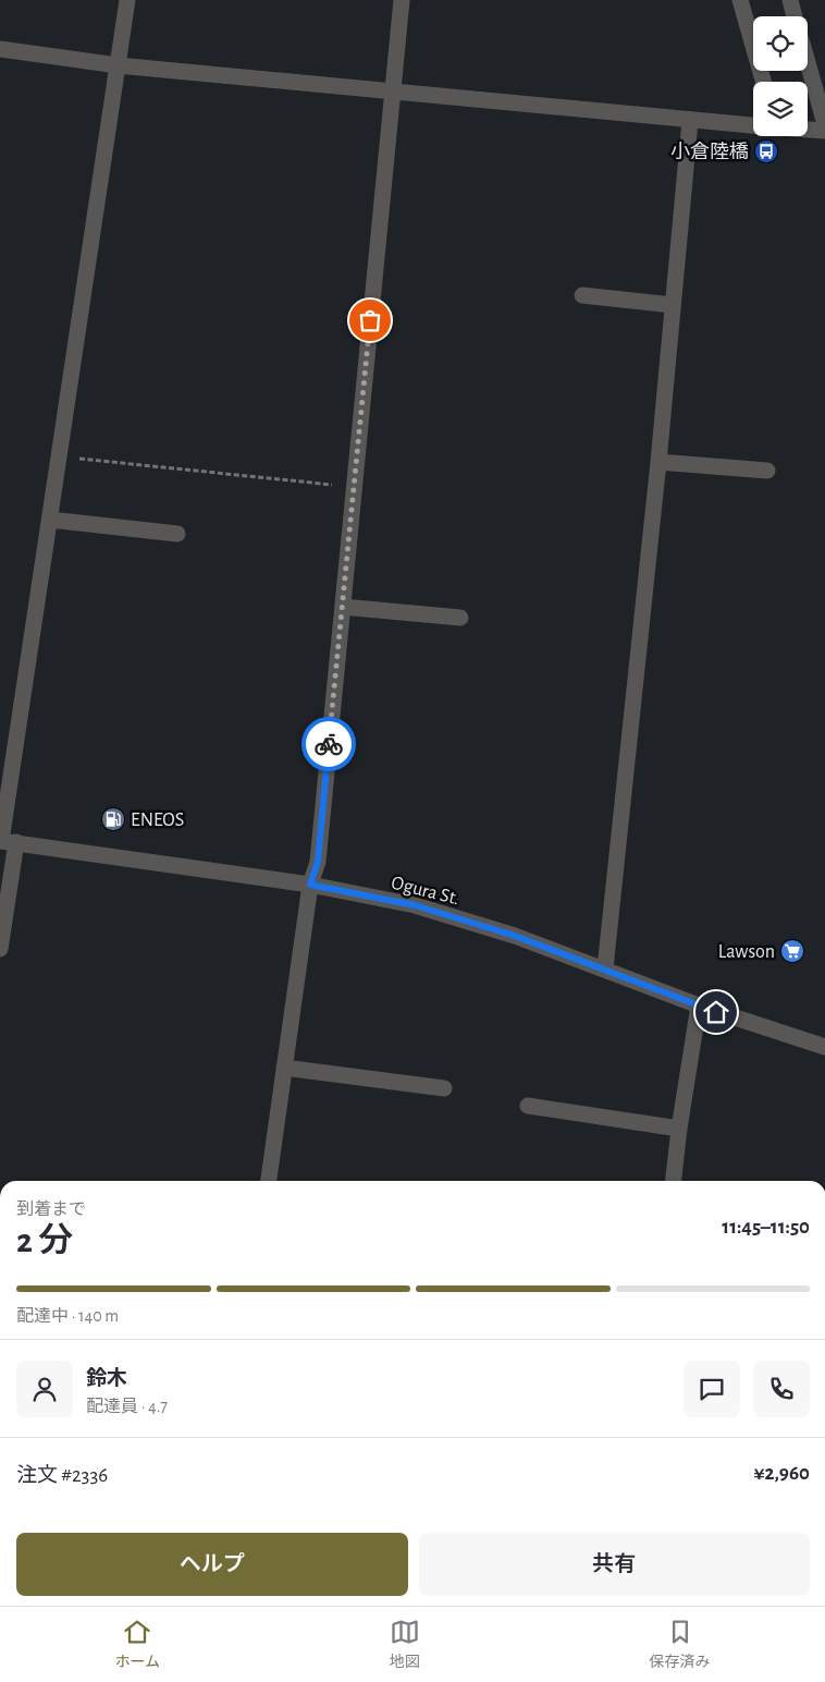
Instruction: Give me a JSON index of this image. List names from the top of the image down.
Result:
{
  "streets": {
    "street": ["Ogura St."]
  },
  "places": {
    "bus stop": ["小倉陸橋"],
    "fuel station": ["ENEOS"],
    "supermarket": ["Lawson"]
  },
  "page": {
    "heading": ["2 分", "到着まで", "11:45–11:50"],
    "panel": [
      "鈴木",
      "配達員 · 4.7",
      "注文 #2336",
      "¥2,960"
    ],
    "bar": "配達中 · 140 m",
    "buttons": ["ヘルプ", "共有"],
    "tabs": ["ホーム", "地図", "保存済み"]
  }
}
